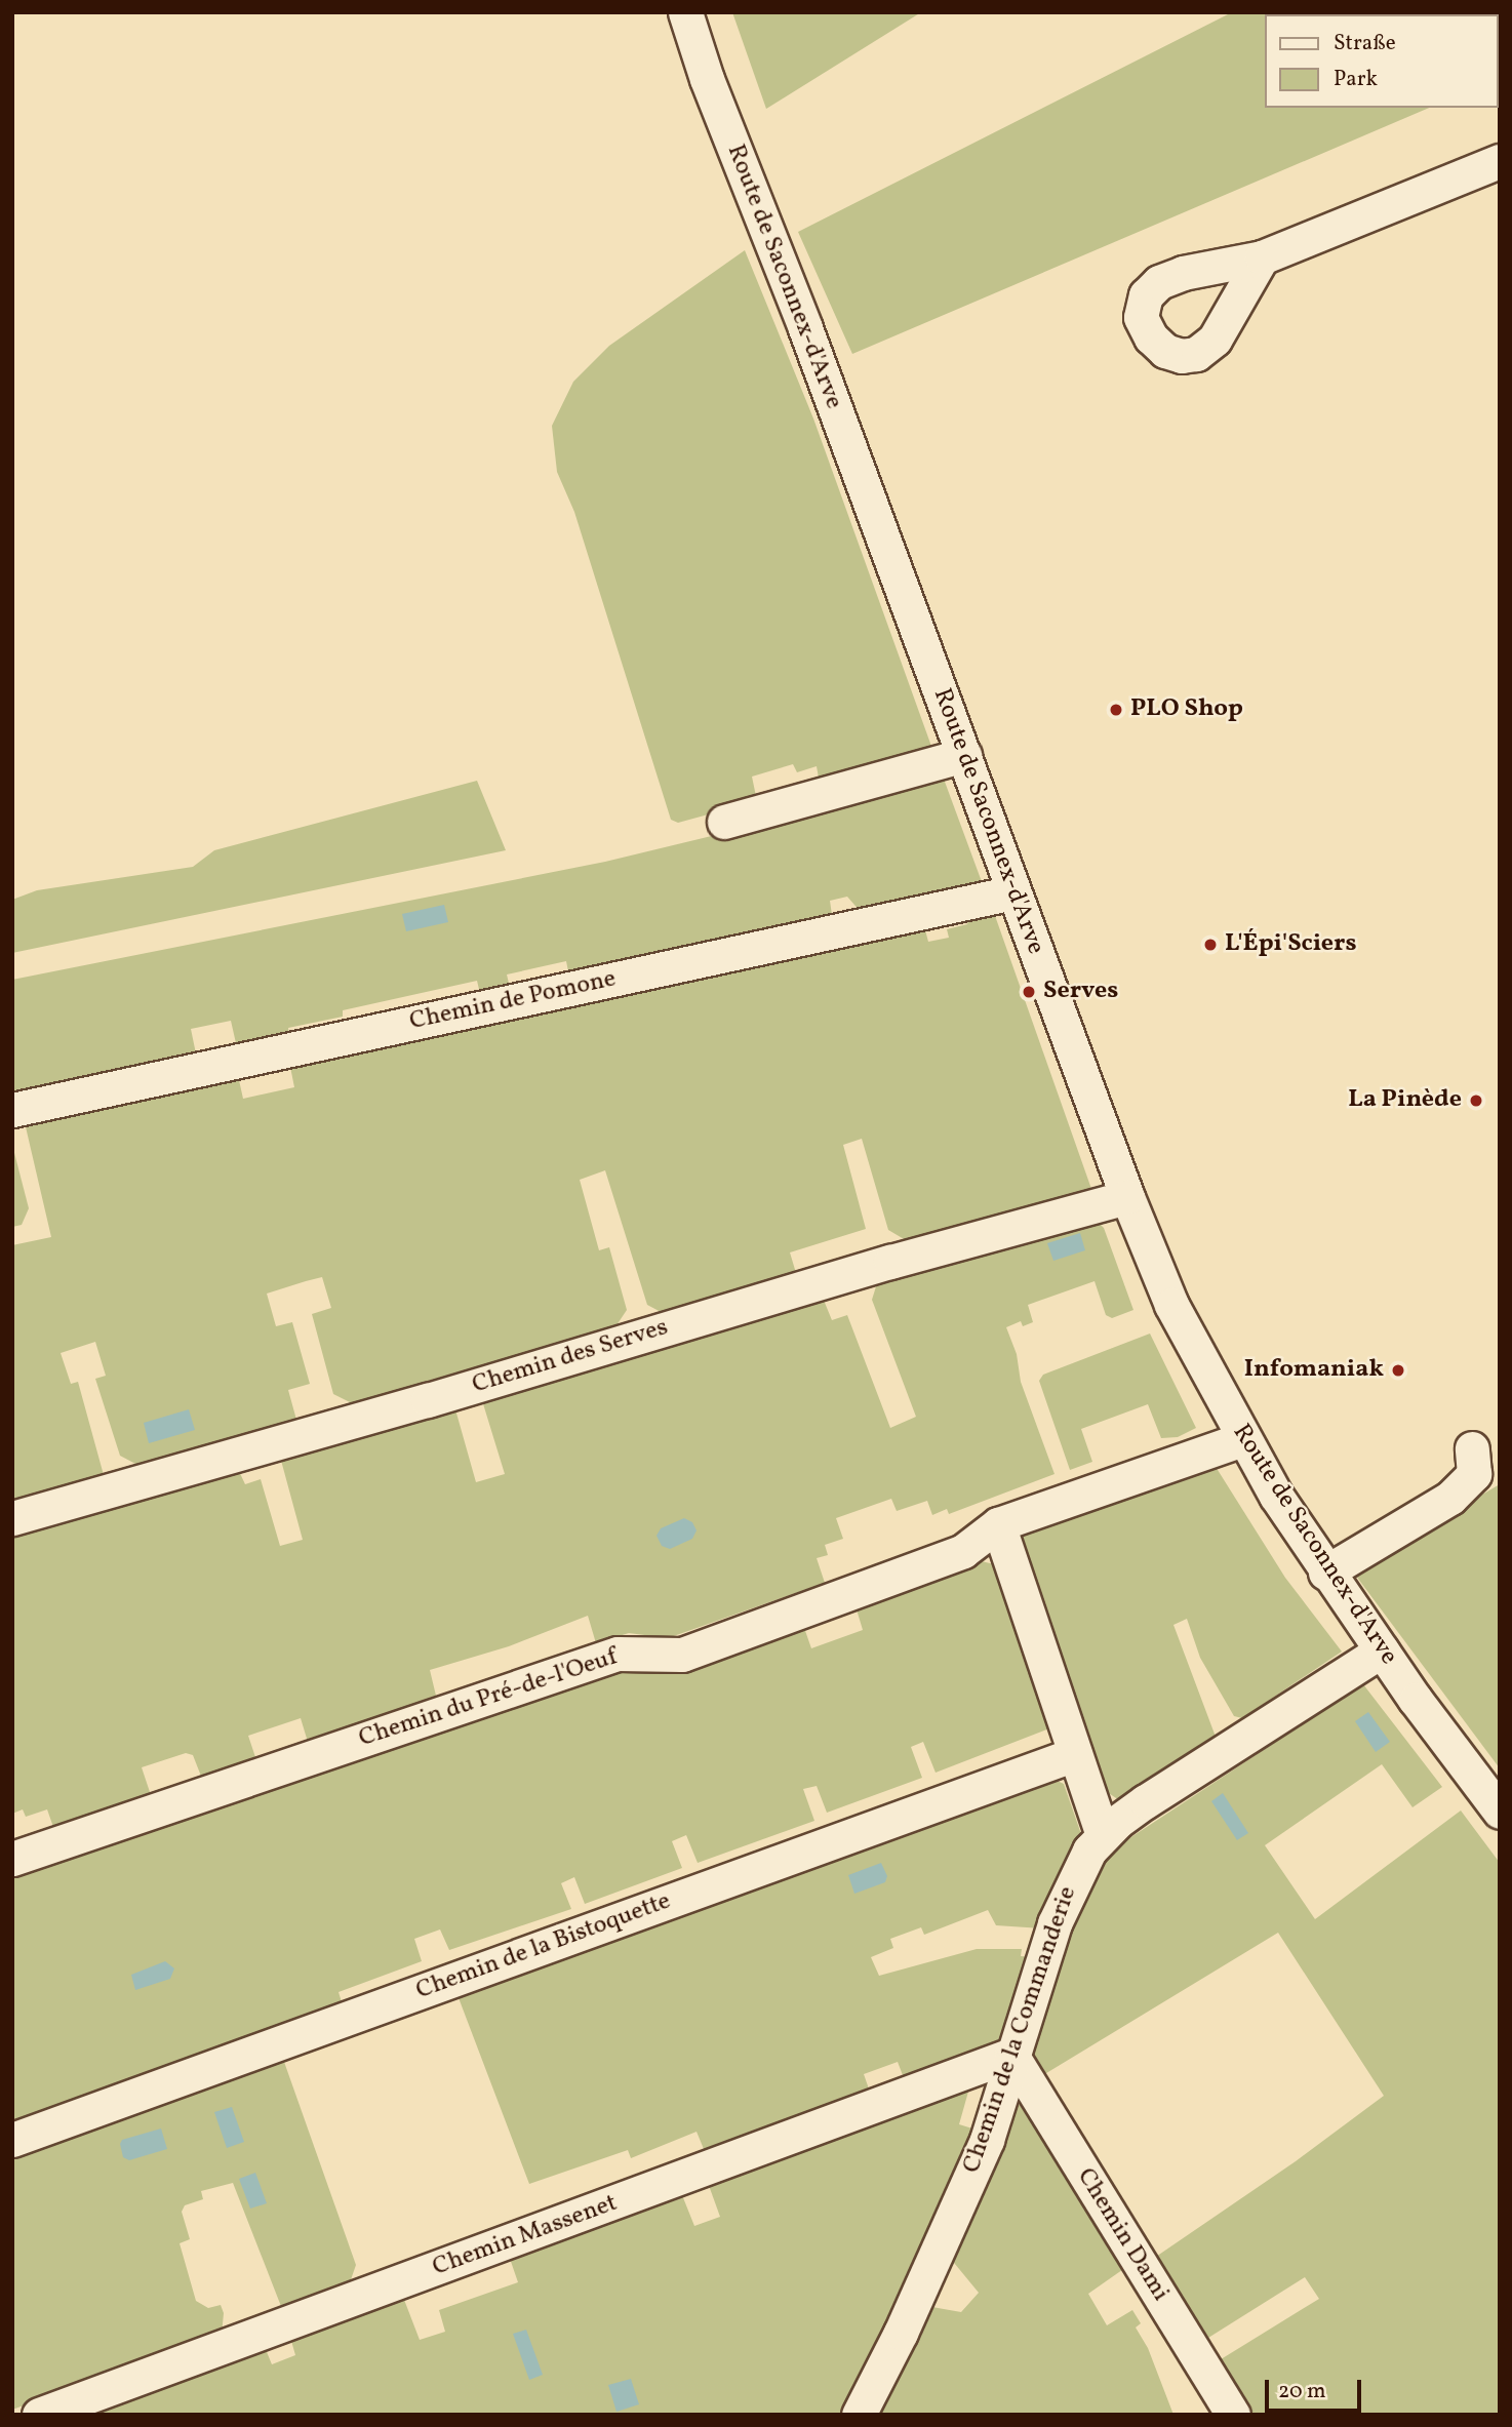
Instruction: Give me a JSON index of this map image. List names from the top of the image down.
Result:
{
  "streets": {
    "street": [
      "Route de Saconnex-d'Arve",
      "Chemin de Pomone",
      "Chemin des Serves",
      "Chemin du Pré-de-l'Oeuf",
      "Chemin de la Bistoquette",
      "Chemin de la Commanderie",
      "Chemin Dami",
      "Chemin Massenet"
    ]
  },
  "crossings": [
    ["Route de Saconnex-d'Arve", "Chemin de Pomone"],
    ["Route de Saconnex-d'Arve", "Chemin des Serves"],
    ["Route de Saconnex-d'Arve", "Chemin du Pré-de-l'Oeuf"],
    ["Route de Saconnex-d'Arve", "Chemin de la Commanderie"],
    ["Chemin de la Commanderie", "Chemin Dami"],
    ["Chemin de la Commanderie", "Chemin Massenet"],
    ["Chemin Dami", "Chemin Massenet"]
  ],
  "places": [
    "PLO Shop",
    "L'Épi'Sciers",
    "Serves",
    "La Pinède",
    "Infomaniak"
  ],
  "legend": ["Straße", "Park"],
  "scale_bar": "20 m"
}
